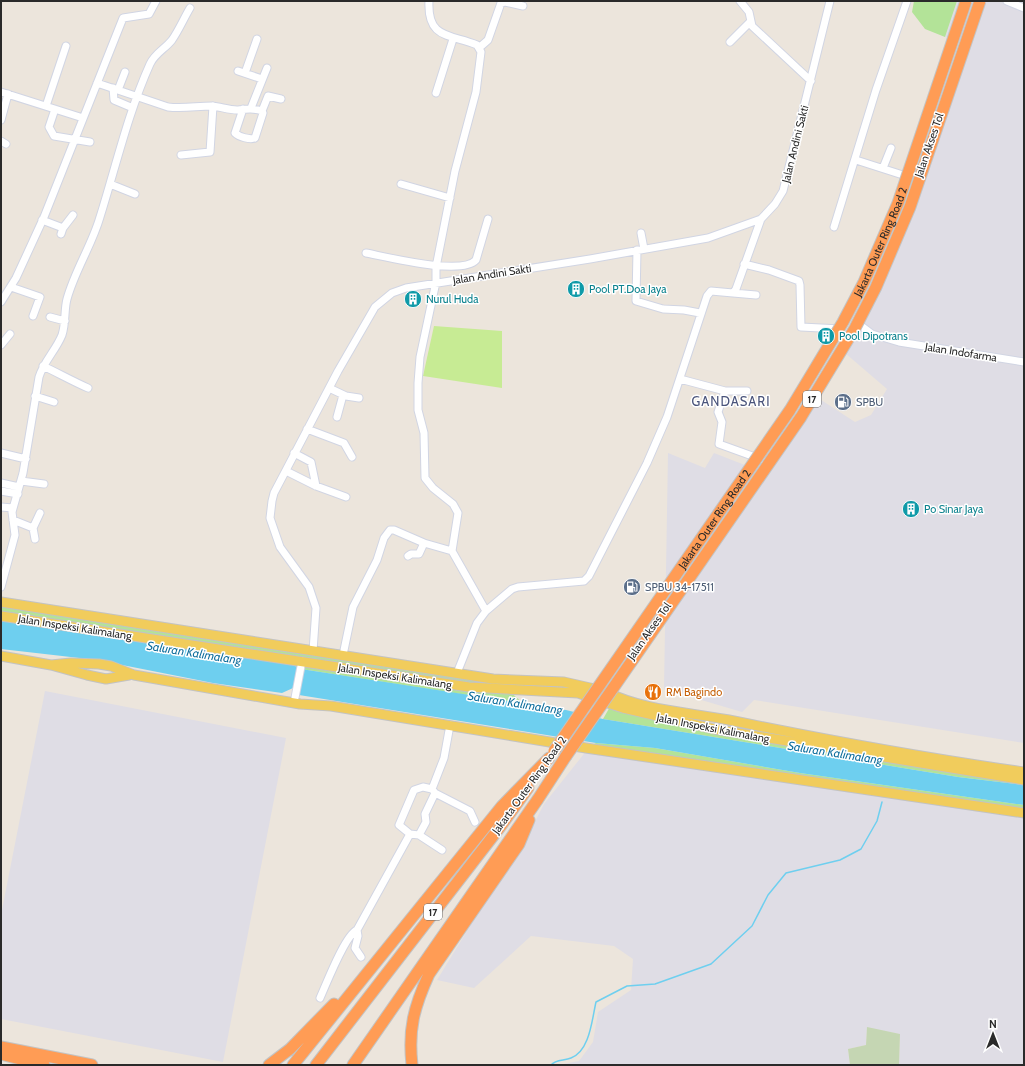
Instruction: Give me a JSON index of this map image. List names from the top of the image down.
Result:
{
  "streets": {
    "highway": ["Jakarta Outer Ring Road 2", "17"],
    "main road": ["Jalan Akses Tol", "Jalan Inspeksi Kalimalang"],
    "street": ["Jalan Andini Sakti", "Jalan Indofarma"]
  },
  "crossings": [
    ["Jalan Andini Sakti", "Jalan Inspeksi Kalimalang"],
    ["Jalan Akses Tol", "Jakarta Outer Ring Road 2"],
    ["Jalan Akses Tol", "Jalan Indofarma"],
    ["Jalan Akses Tol", "Jalan Inspeksi Kalimalang"]
  ],
  "districts": ["GANDASARI"],
  "water": ["Saluran Kalimalang"],
  "places": {
    "building": [
      "Pool PT.Doa Jaya",
      "Nurul Huda",
      "Pool Dipotrans",
      "Po Sinar Jaya"
    ],
    "fuel station": ["SPBU", "SPBU 34-17511"],
    "restaurant": ["RM Bagindo"]
  },
  "north": "top"
}
